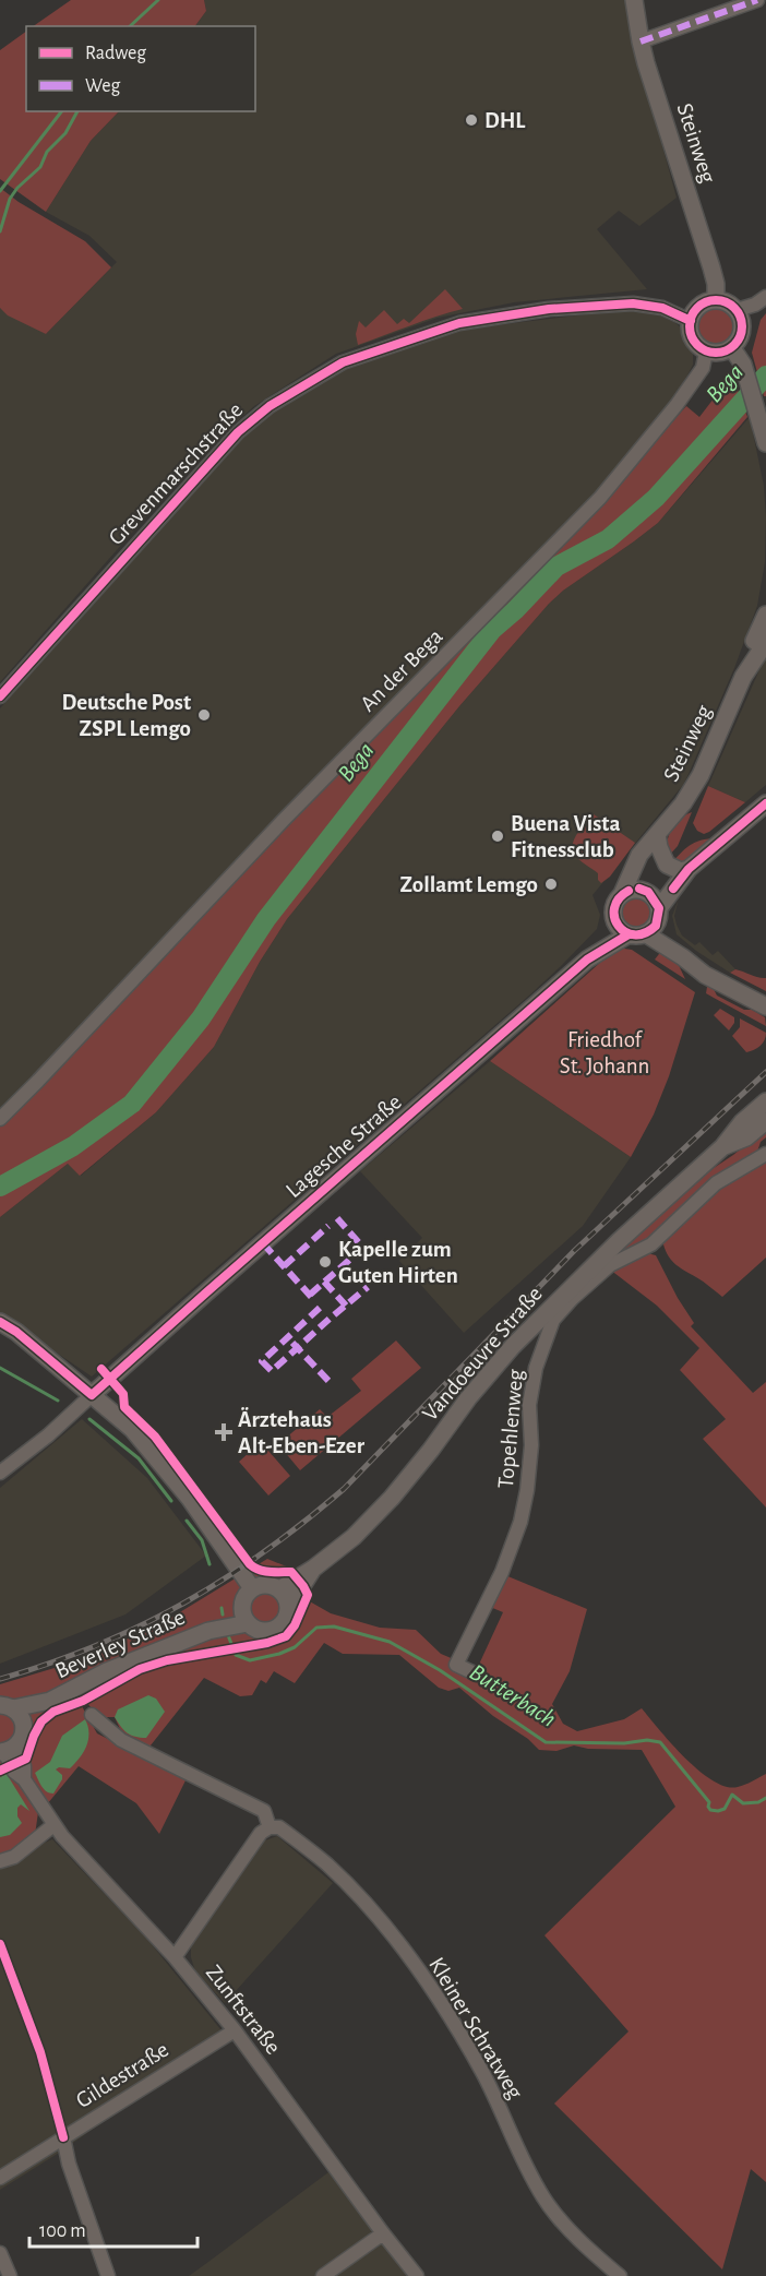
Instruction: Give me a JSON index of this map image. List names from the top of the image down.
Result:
{
  "streets": {
    "street": [
      "Steinweg",
      "Grevenmarschstraße",
      "An der Bega",
      "Lagesche Straße",
      "Vandoeuvre Straße",
      "Topehlenweg",
      "Beverley Straße",
      "Zunftstraße",
      "Kleiner Schratweg",
      "Gildestraße"
    ]
  },
  "crossings": [
    ["Steinweg", "Grevenmarschstraße"],
    ["Steinweg", "An der Bega"],
    ["Steinweg", "Lagesche Straße"],
    ["Grevenmarschstraße", "An der Bega"],
    ["Vandoeuvre Straße", "Beverley Straße"],
    ["Beverley Straße", "Zunftstraße"],
    ["Zunftstraße", "Gildestraße"]
  ],
  "water": ["Bega", "Butterbach"],
  "parks": ["Friedhof St. Johann"],
  "places": {
    "other": [
      "DHL",
      "Deutsche Post ZSPL Lemgo",
      "Buena Vista Fitnessclub",
      "Zollamt Lemgo",
      "Kapelle zum Guten Hirten"
    ],
    "health": ["Ärztehaus Alt-Eben-Ezer"]
  },
  "legend": ["Radweg", "Weg"],
  "scale_bar": "100 m"
}
